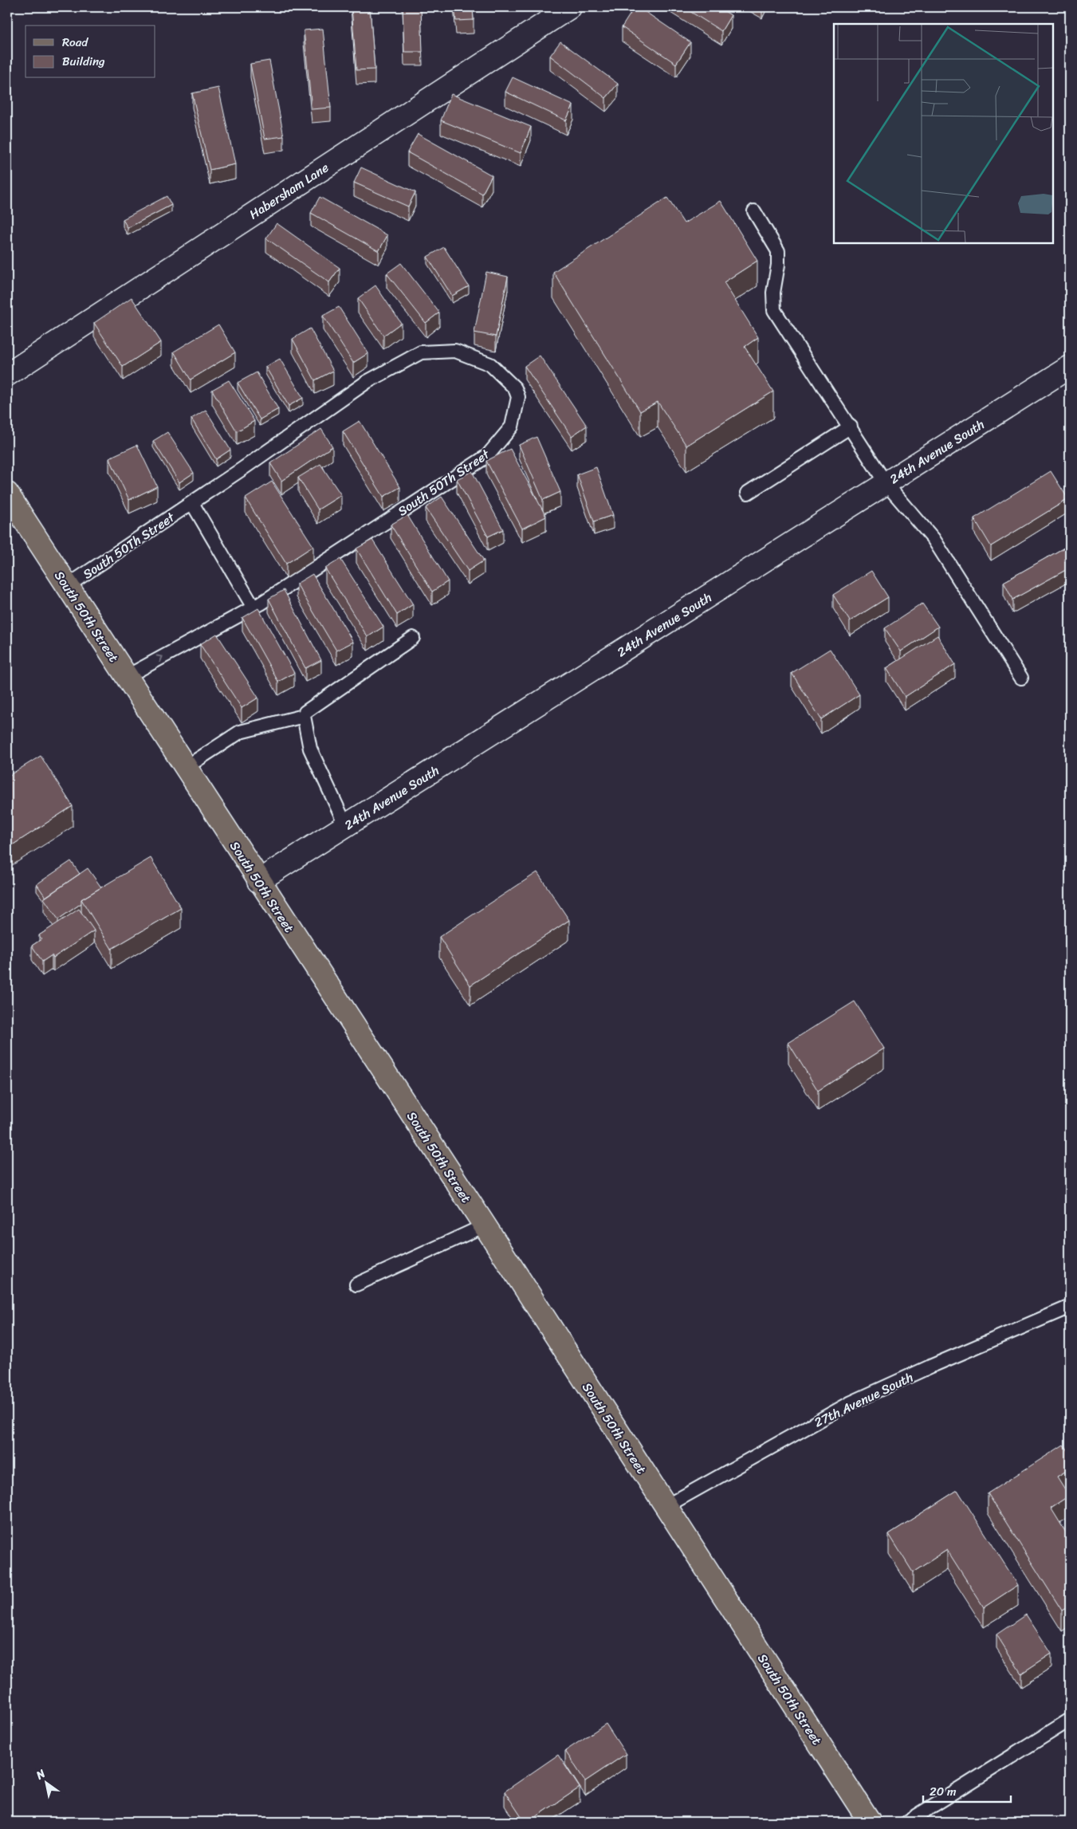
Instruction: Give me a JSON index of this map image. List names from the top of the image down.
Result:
{
  "streets": {
    "main road": ["South 50th Street"],
    "street": ["Habersham Lane", "24th Avenue South"],
    "lane": ["South 50Th Street", "27th Avenue South"]
  },
  "crossings": [
    ["24th Avenue South", "South 50th Street"],
    ["South 50Th Street", "South 50th Street"],
    ["South 50th Street", "27th Avenue South"]
  ],
  "legend": ["Road", "Building"],
  "scale_bar": "20 m",
  "north": "top left"
}
